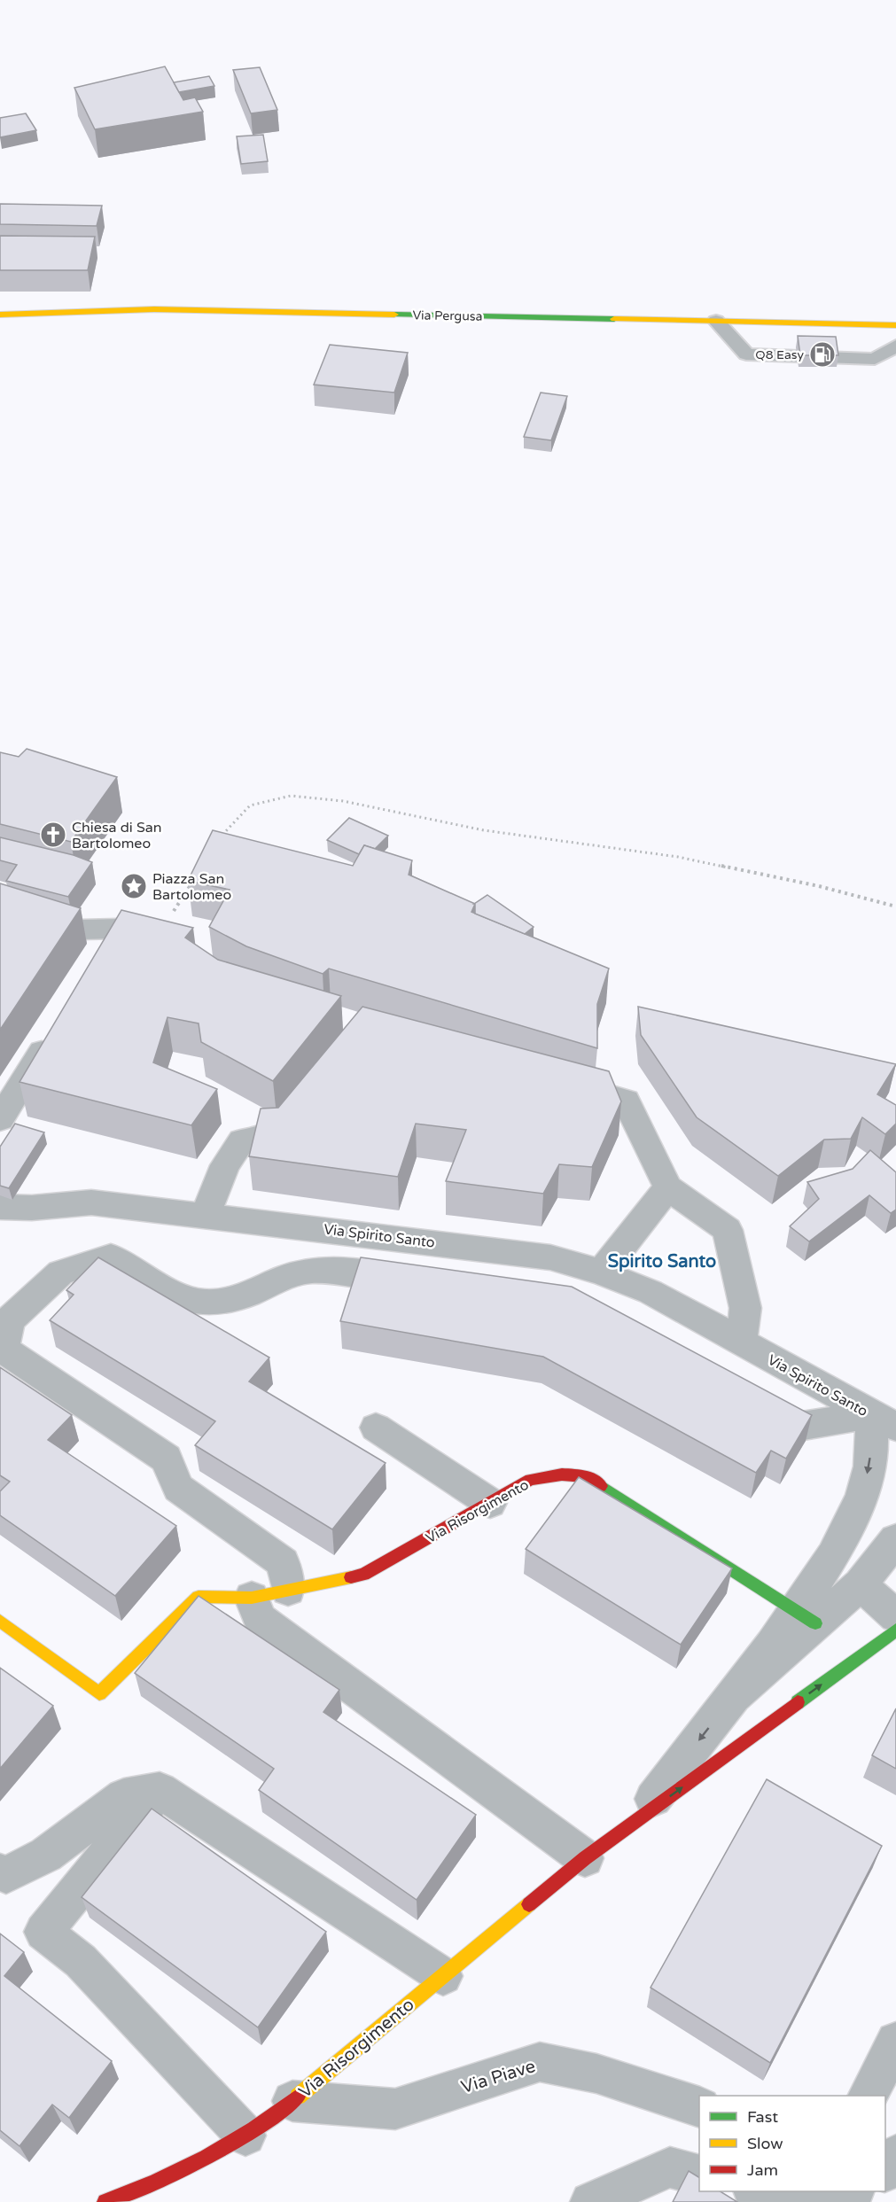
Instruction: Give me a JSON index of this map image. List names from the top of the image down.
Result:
{
  "streets": {
    "street": [
      "Via Pergusa",
      "Via Spirito Santo",
      "Via Risorgimento",
      "Via Piave"
    ]
  },
  "crossings": [
    ["Via Risorgimento", "Via Piave"]
  ],
  "districts": ["Spirito Santo"],
  "places": {
    "fuel station": ["Q8 Easy"],
    "church": ["Chiesa di San Bartolomeo"],
    "place": ["Piazza San Bartolomeo"]
  },
  "legend": ["Fast", "Slow", "Jam"]
}
